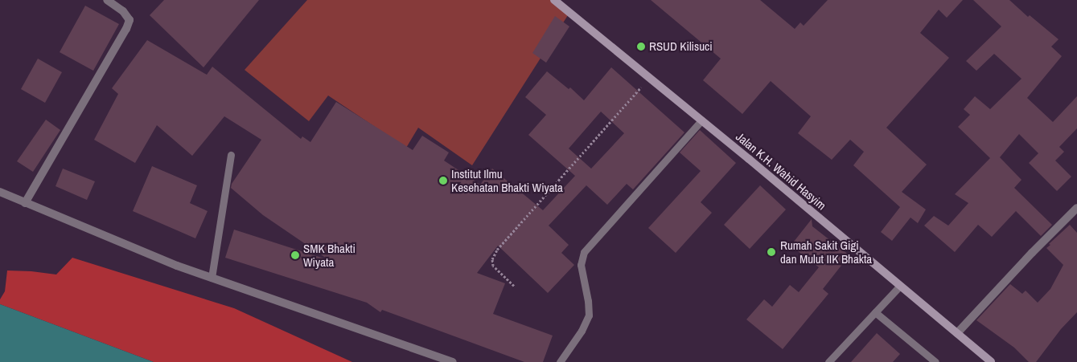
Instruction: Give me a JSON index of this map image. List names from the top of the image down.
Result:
{
  "streets": {
    "main road": ["Jalan K.H. Wahid Hasyim"]
  },
  "places": [
    "RSUD Kilisuci",
    "Institut Ilmu Kesehatan Bhakti Wiyata",
    "Rumah Sakit Gigi dan Mulut IIK Bhakta",
    "SMK Bhakti Wiyata"
  ]
}
